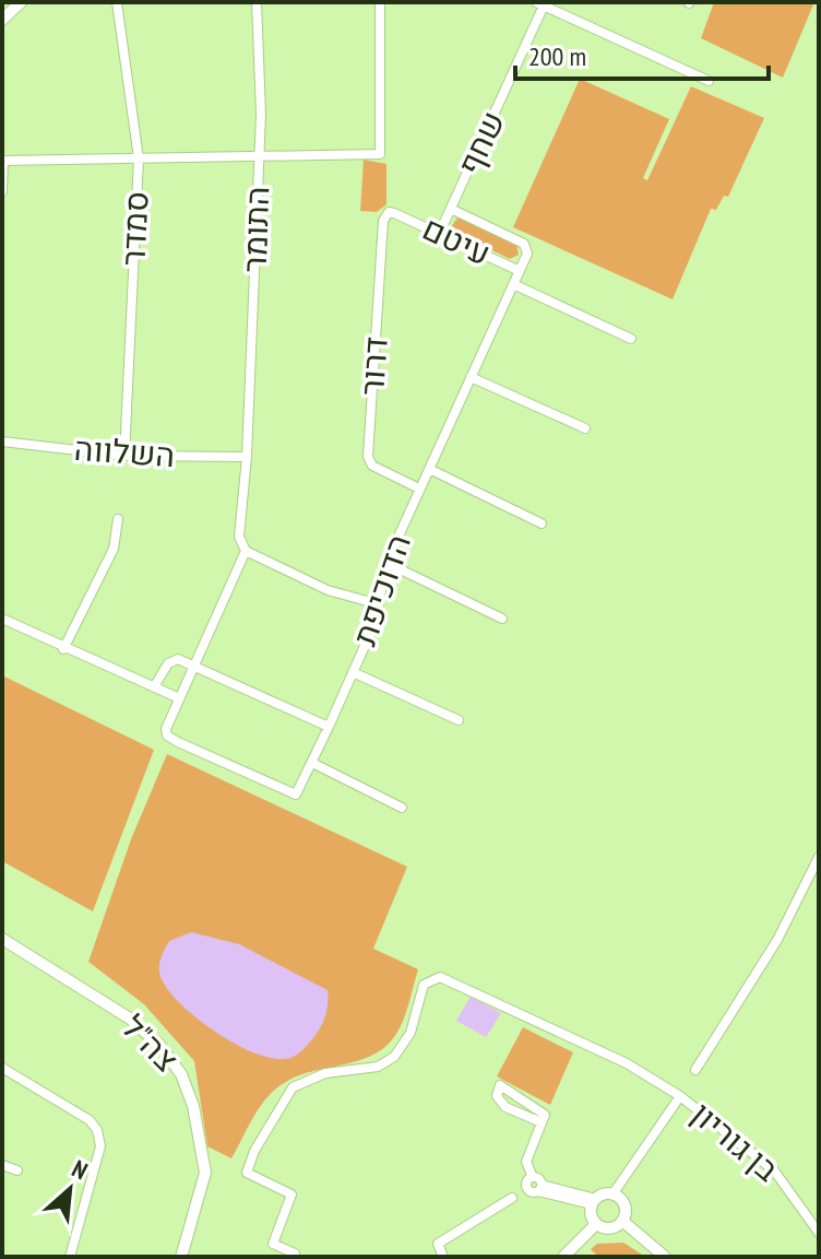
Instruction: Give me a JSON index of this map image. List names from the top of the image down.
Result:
{
  "streets": {
    "street": [
      "שחף",
      "סמדר",
      "התומר",
      "עיטם",
      "דרור",
      "השלווה",
      "הדוכיפת",
      "צה\"ל",
      "בן גוריון"
    ]
  },
  "crossings": [
    ["שחף", "עיטם"],
    ["סמדר", "השלווה"],
    ["התומר", "השלווה"],
    ["עיטם", "דרור"],
    ["עיטם", "הדוכיפת"],
    ["דרור", "הדוכיפת"]
  ],
  "scale_bar": "200 m",
  "north": "top right"
}
